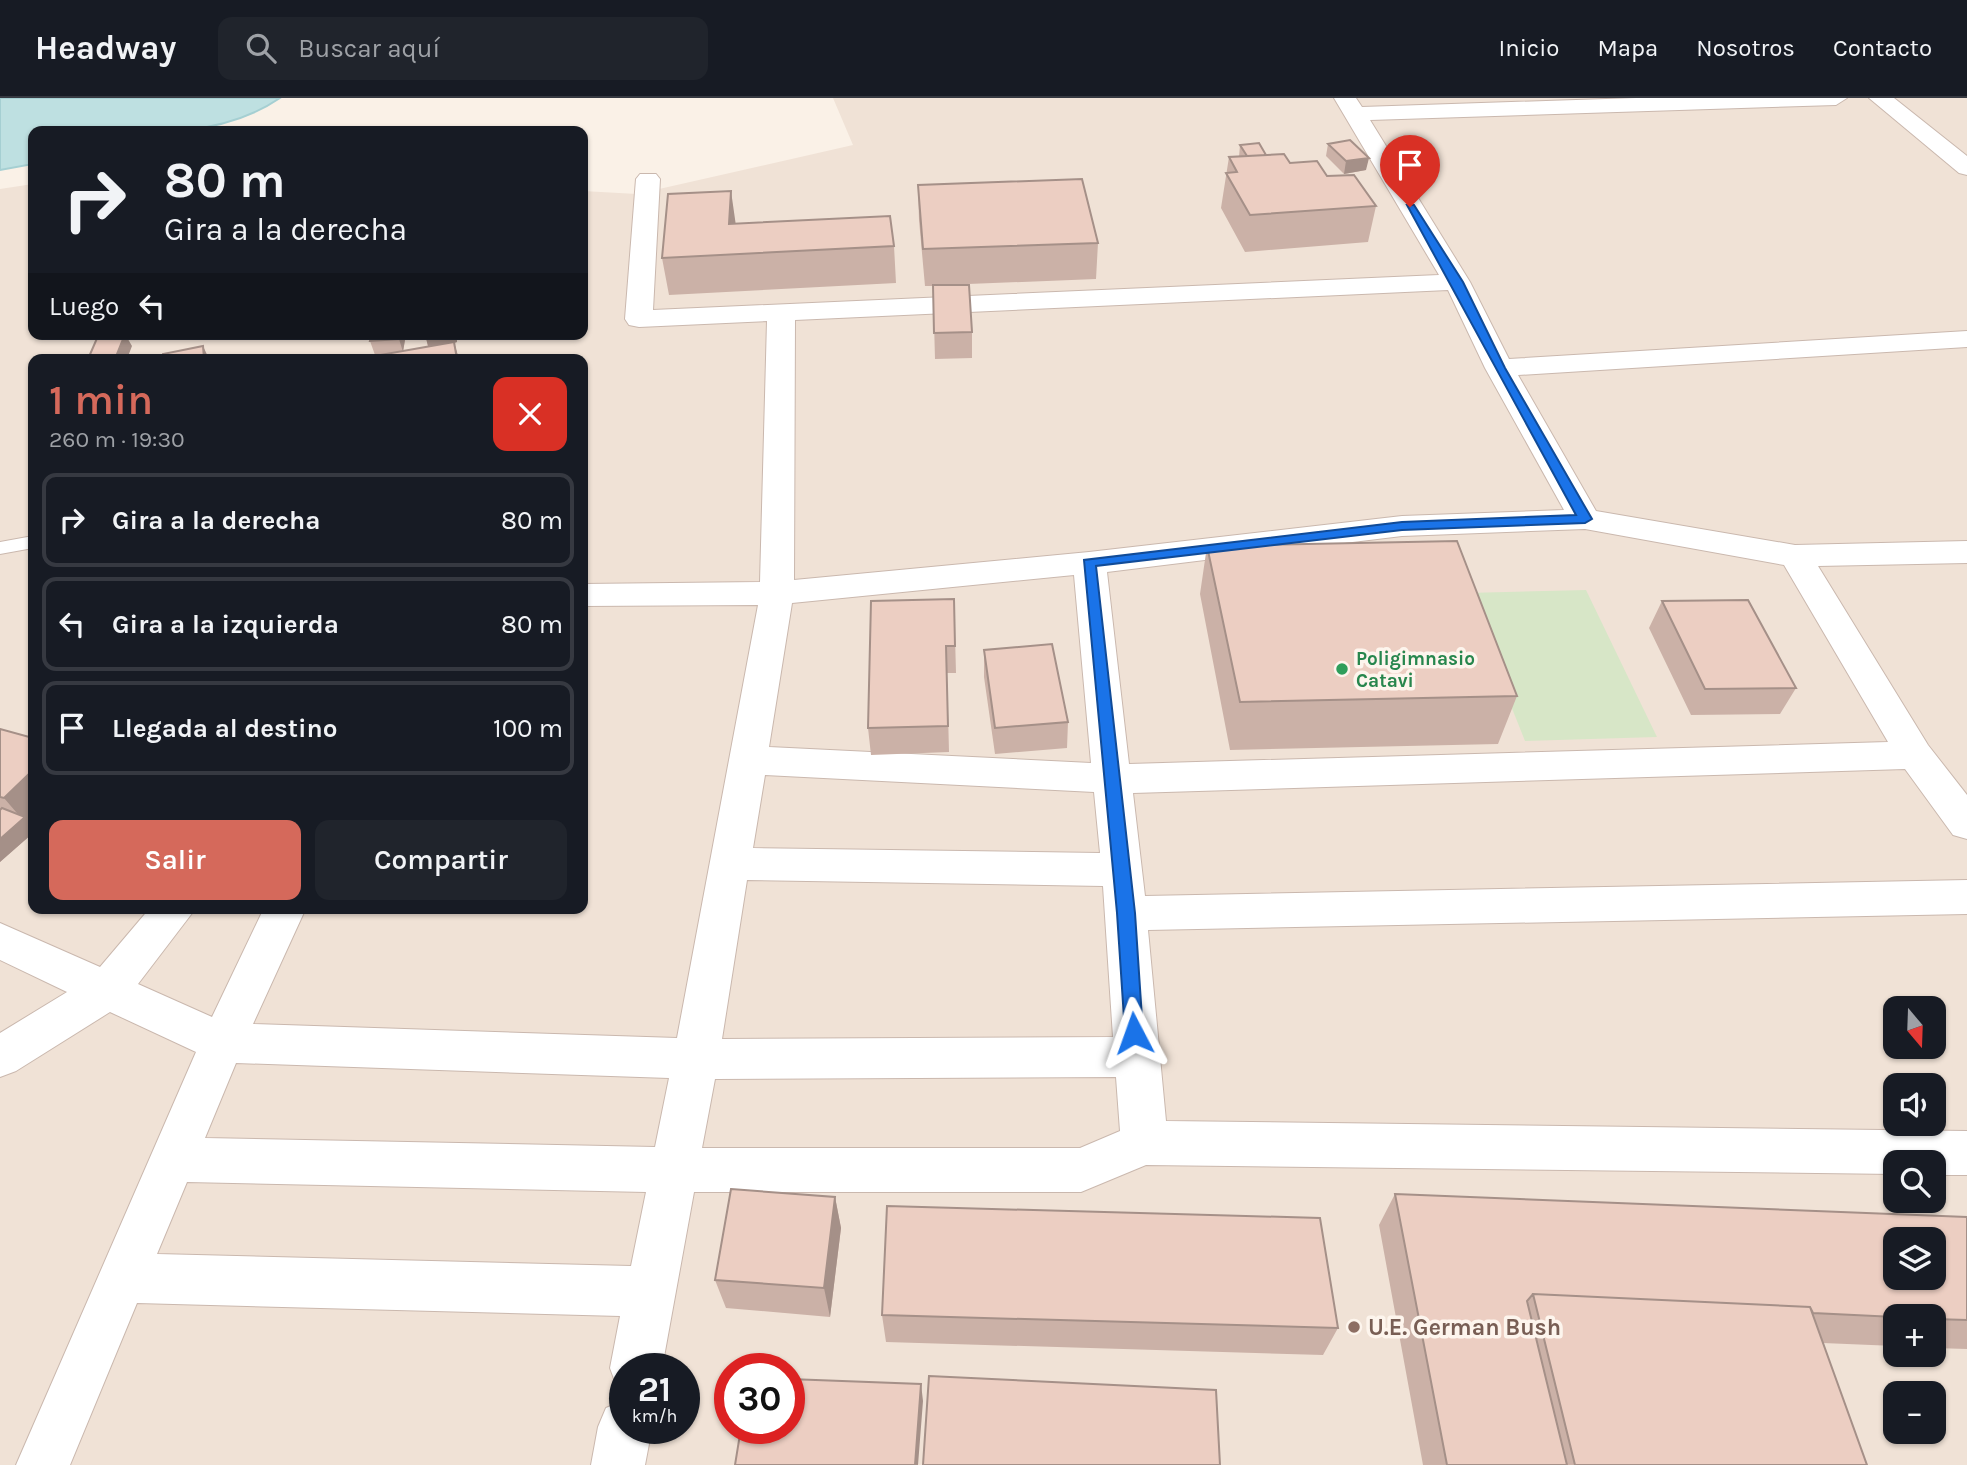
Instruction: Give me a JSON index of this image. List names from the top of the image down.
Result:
{
  "places": ["Poligimnasio Catavi", "U.E. German Bush"],
  "north": "bottom",
  "page": {
    "header": "Headway",
    "search": "Buscar aquí",
    "nav": [
      "Inicio",
      "Mapa",
      "Nosotros",
      "Contacto"
    ],
    "turn": ["80 m", "Gira a la derecha"],
    "then": "Luego",
    "heading": ["1 min", "260 m · 19:30"],
    "list": [
      {
        "name": "Gira a la derecha",
        "value": "80 m"
      },
      {
        "name": "Gira a la izquierda",
        "value": "80 m"
      },
      {
        "name": "Llegada al destino",
        "value": "100 m"
      }
    ],
    "buttons": ["Salir", "Compartir"],
    "map_buttons": ["+", "−"],
    "speed": "21 km/h",
    "limit": "30"
  }
}
